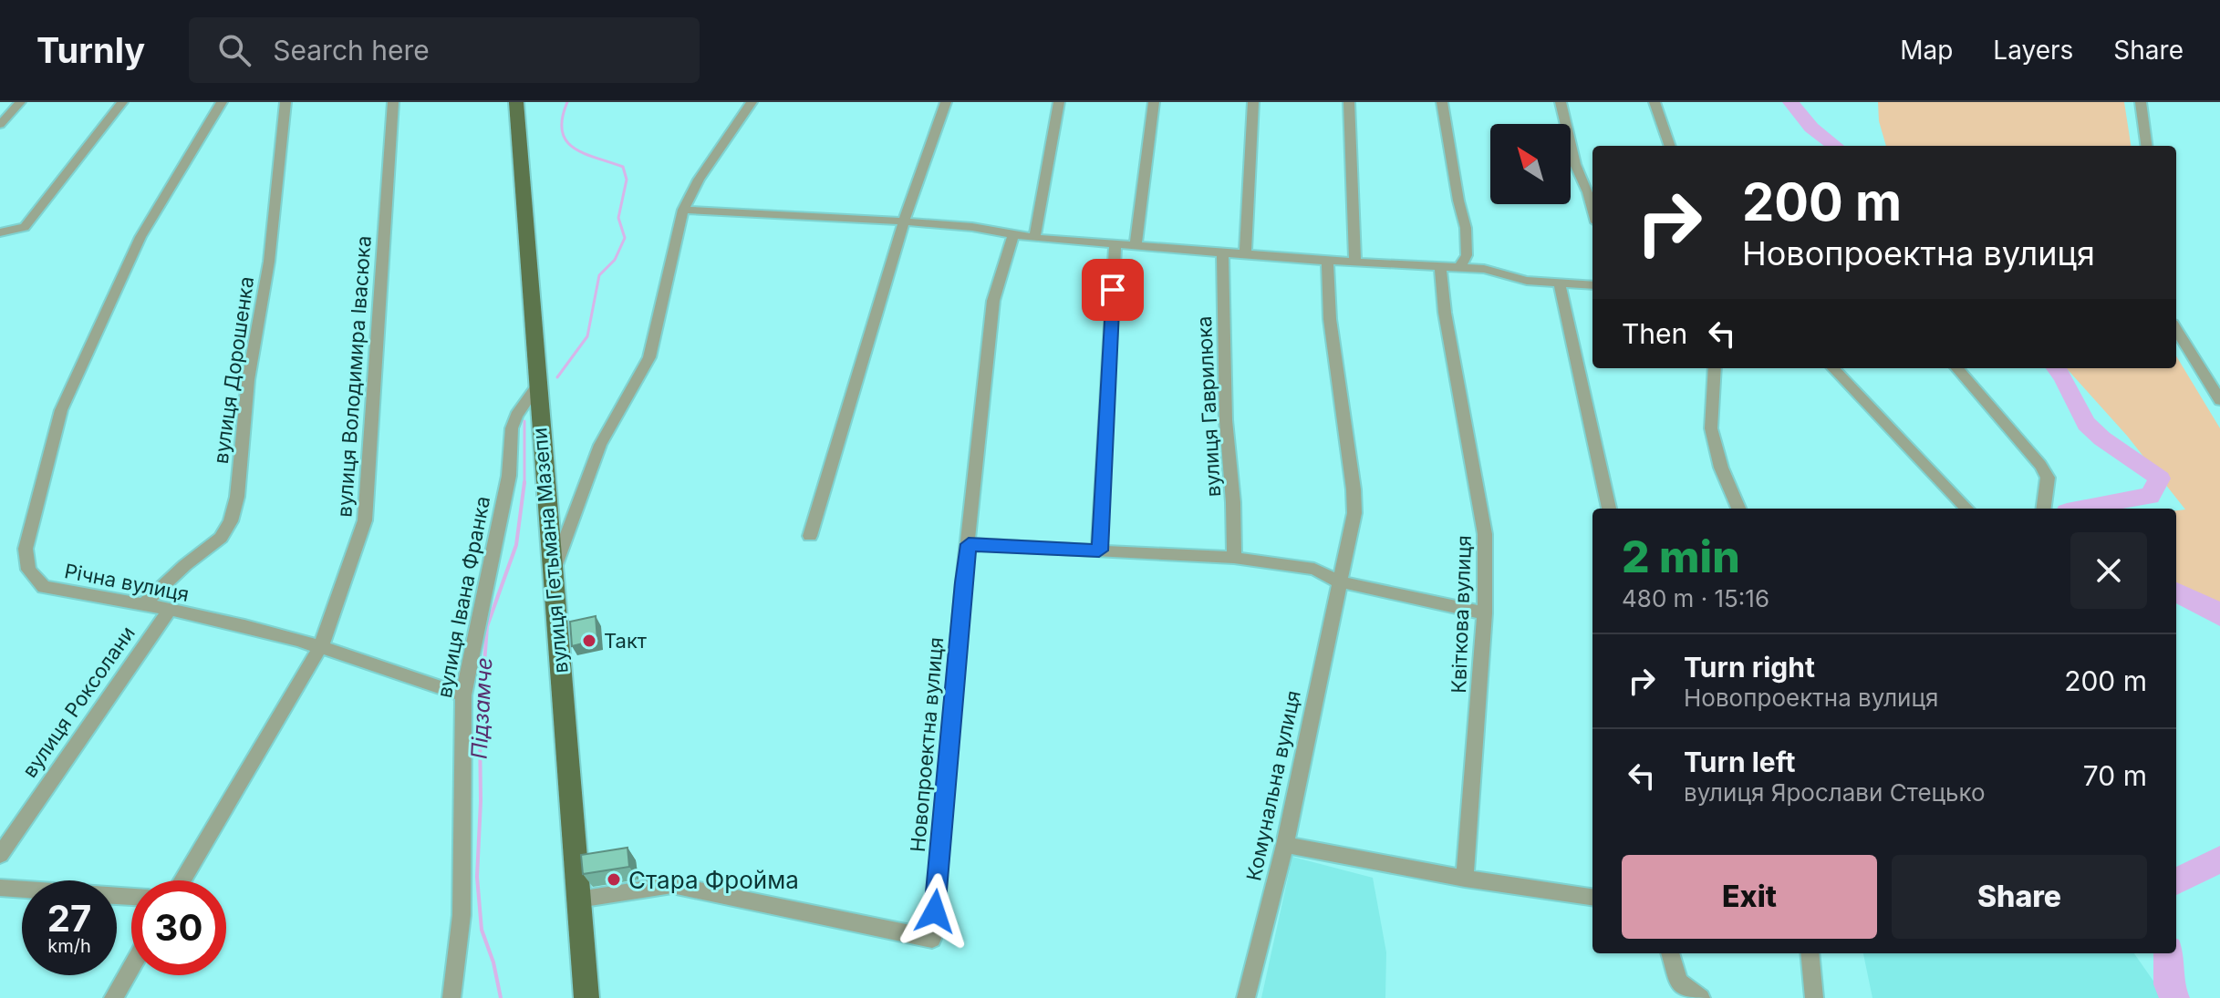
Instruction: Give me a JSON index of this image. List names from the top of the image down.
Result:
{
  "streets": {
    "main road": ["вулиця Гетьмана Мазепи"],
    "street": [
      "вулиця Дорошенка",
      "вулиця Володимира Івасюка",
      "вулиця Гаврилюка",
      "Річна вулиця",
      "вулиця Івана Франка",
      "Квіткова вулиця",
      "вулиця Роксолани",
      "Новопроектна вулиця",
      "Комунальна вулиця"
    ]
  },
  "crossings": [
    ["вулиця Дорошенка", "Річна вулиця"],
    ["вулиця Володимира Івасюка", "Річна вулиця"],
    ["вулиця Гетьмана Мазепи", "вулиця Івана Франка"],
    ["вулиця Гетьмана Мазепи", "Новопроектна вулиця"],
    ["Річна вулиця", "вулиця Івана Франка"],
    ["Річна вулиця", "вулиця Роксолани"]
  ],
  "water": ["Підзамче"],
  "places": ["Такт", "Стара Фройма"],
  "north": "top left",
  "page": {
    "header": "Turnly",
    "search": "Search here",
    "nav": ["Map", "Layers", "Share"],
    "turn": ["200 m", "Новопроектна вулиця"],
    "then": "Then",
    "heading": ["2 min", "480 m · 15:16"],
    "list": [
      {
        "name": "Turn right",
        "note": "Новопроектна вулиця",
        "value": "200 m"
      },
      {
        "name": "Turn left",
        "note": "вулиця Ярослави Стецько",
        "value": "70 m"
      }
    ],
    "buttons": ["Exit", "Share"],
    "speed": "27 km/h",
    "limit": "30"
  }
}
